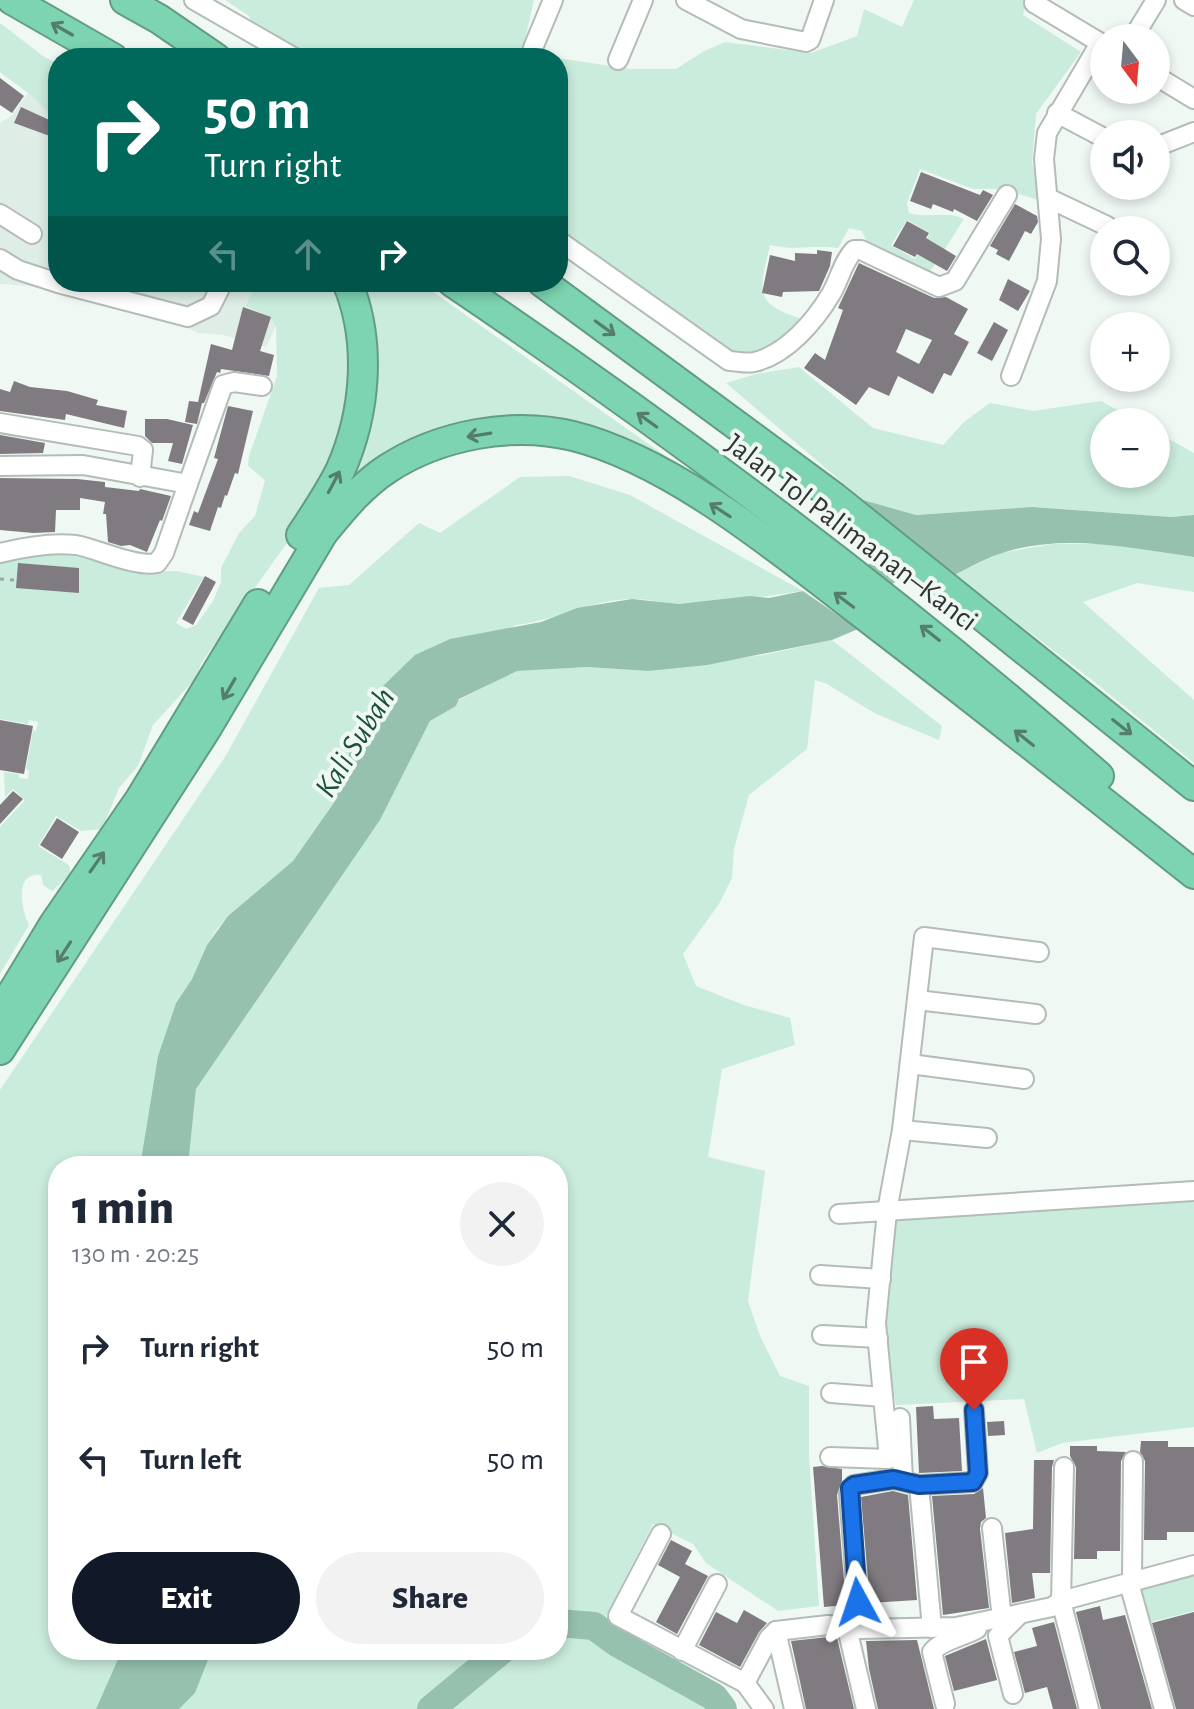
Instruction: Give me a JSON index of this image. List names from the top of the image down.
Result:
{
  "streets": {
    "highway": ["Jalan Tol Palimanan–Kanci"]
  },
  "water": ["Kali Subah"],
  "north": "bottom",
  "page": {
    "map_buttons": ["+", "−"],
    "turn": ["50 m", "Turn right"],
    "heading": ["1 min", "130 m · 20:25"],
    "list": [
      {
        "name": "Turn right",
        "value": "50 m"
      },
      {
        "name": "Turn left",
        "value": "50 m"
      }
    ],
    "buttons": ["Exit", "Share"]
  }
}
